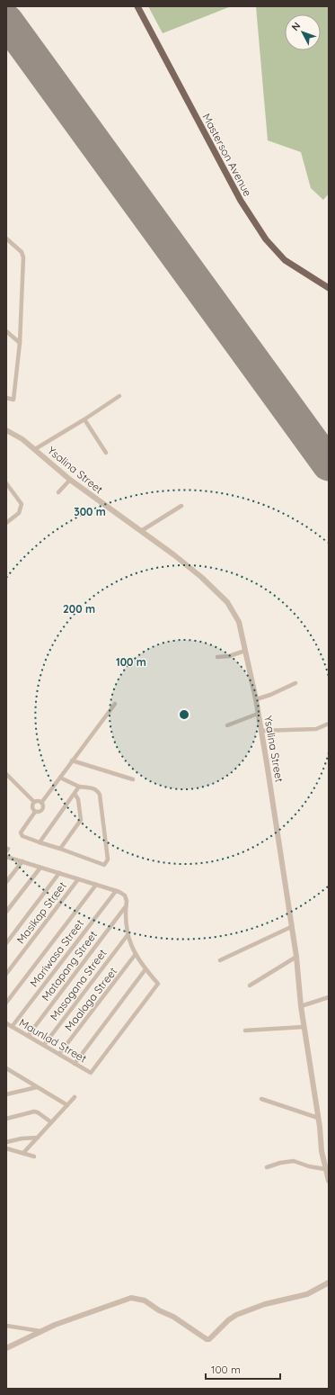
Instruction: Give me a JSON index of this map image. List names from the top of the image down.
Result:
{
  "streets": {
    "main road": ["Masterson Avenue"],
    "street": [
      "Ysalina Street",
      "Masikap Street",
      "Mariwasa Street",
      "Matapang Street",
      "Masagana Street",
      "Maalaga Street",
      "Maunlad Street"
    ]
  },
  "crossings": [
    ["Mariwasa Street", "Maunlad Street"],
    ["Matapang Street", "Maunlad Street"],
    ["Masagana Street", "Maunlad Street"],
    ["Maalaga Street", "Maunlad Street"]
  ],
  "scale_bar": "100 m",
  "north": "top left",
  "rings": ["300 m", "200 m", "100 m"]
}
